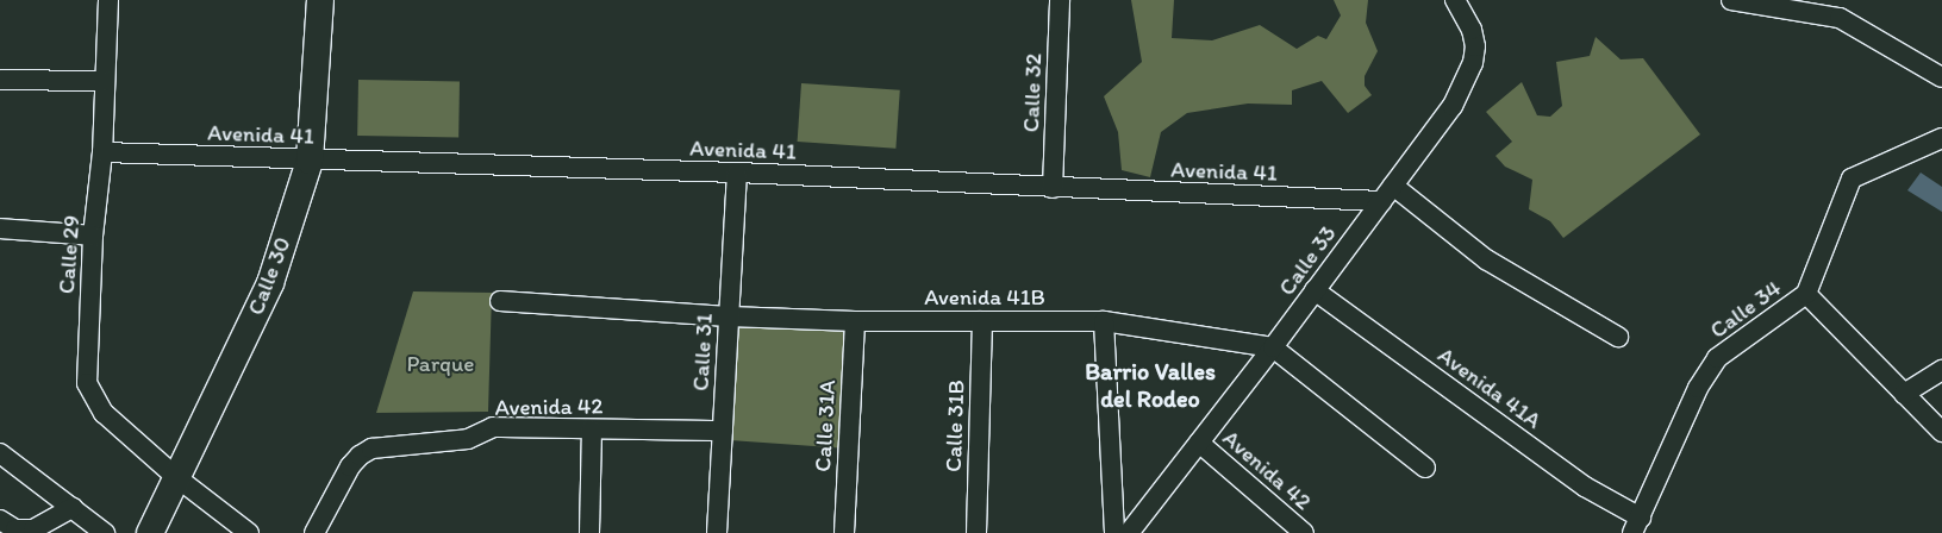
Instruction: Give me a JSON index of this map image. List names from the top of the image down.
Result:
{
  "streets": {
    "main road": ["Calle 30"],
    "street": [
      "Calle 32",
      "Avenida 41",
      "Calle 29",
      "Calle 33",
      "Avenida 41B",
      "Calle 34",
      "Calle 31",
      "Avenida 41A",
      "Avenida 42",
      "Calle 31A",
      "Calle 31B"
    ]
  },
  "crossings": [
    ["Calle 32", "Avenida 41"],
    ["Avenida 41", "Calle 29"],
    ["Avenida 41", "Calle 33"],
    ["Avenida 41", "Calle 30"],
    ["Avenida 41", "Calle 31"],
    ["Calle 29", "Calle 30"],
    ["Calle 33", "Avenida 41B"],
    ["Calle 33", "Avenida 41A"],
    ["Calle 33", "Avenida 42"],
    ["Avenida 41B", "Calle 31"],
    ["Avenida 41B", "Calle 31A"],
    ["Avenida 41B", "Calle 31B"],
    ["Calle 34", "Avenida 41A"],
    ["Calle 31", "Avenida 42"]
  ],
  "districts": ["Barrio Valles del Rodeo"],
  "parks": ["Parque"]
}
